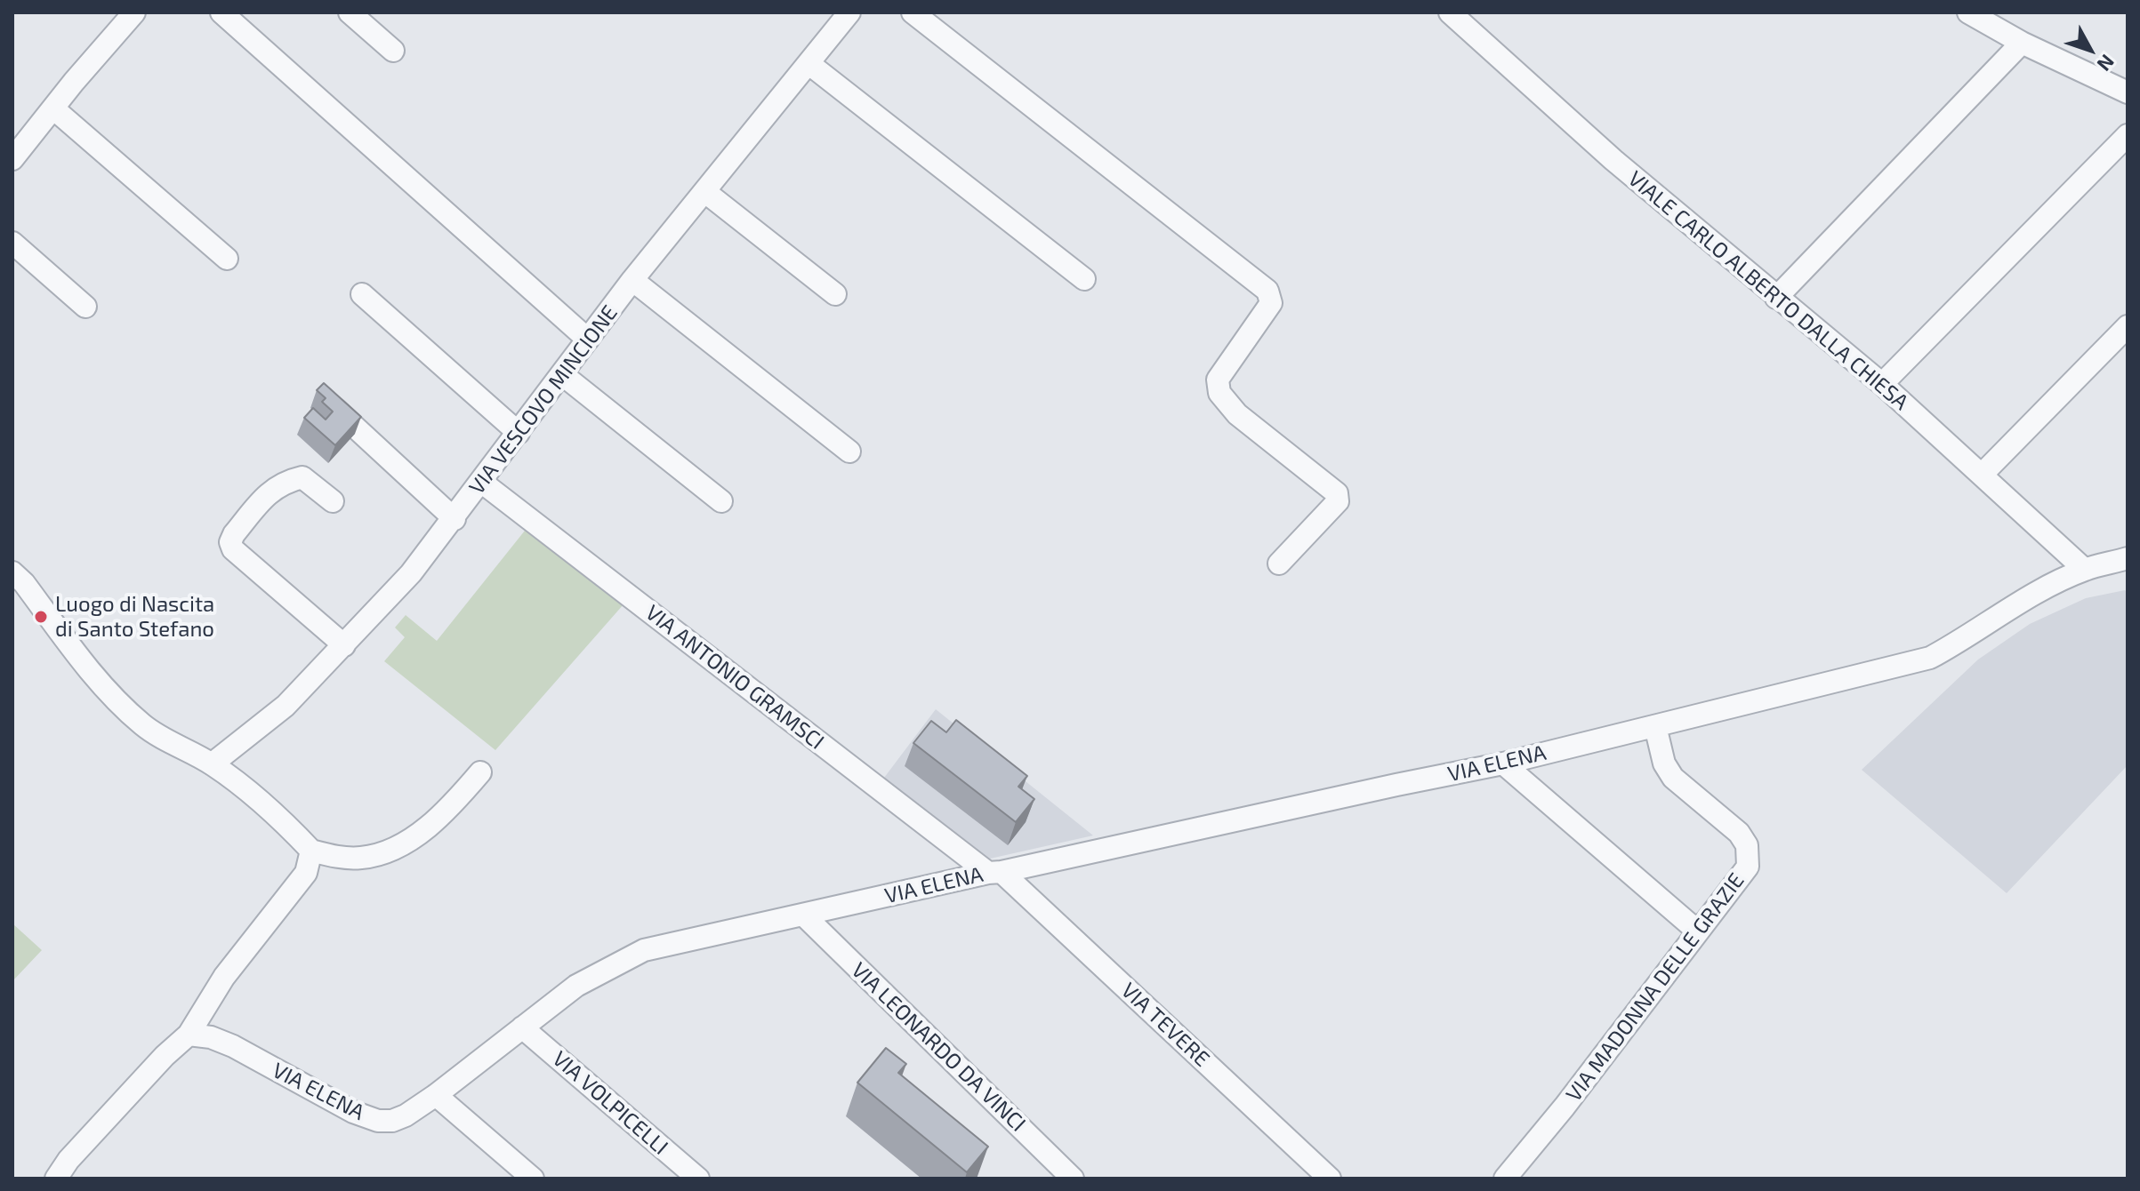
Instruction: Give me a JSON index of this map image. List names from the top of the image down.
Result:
{
  "streets": {
    "street": [
      "VIALE CARLO ALBERTO DALLA CHIESA",
      "VIA VESCOVO MINCIONE",
      "VIA ANTONIO GRAMSCI",
      "VIA ELENA",
      "VIA MADONNA DELLE GRAZIE",
      "VIA TEVERE",
      "VIA LEONARDO DA VINCI",
      "VIA VOLPICELLI"
    ]
  },
  "crossings": [
    ["VIALE CARLO ALBERTO DALLA CHIESA", "VIA ELENA"],
    ["VIA VESCOVO MINCIONE", "VIA ANTONIO GRAMSCI"],
    ["VIA ANTONIO GRAMSCI", "VIA ELENA"],
    ["VIA ANTONIO GRAMSCI", "VIA TEVERE"],
    ["VIA ELENA", "VIA MADONNA DELLE GRAZIE"],
    ["VIA ELENA", "VIA TEVERE"],
    ["VIA ELENA", "VIA LEONARDO DA VINCI"],
    ["VIA ELENA", "VIA VOLPICELLI"]
  ],
  "places": ["Luogo di Nascita di Santo Stefano"],
  "north": "bottom right"
}
